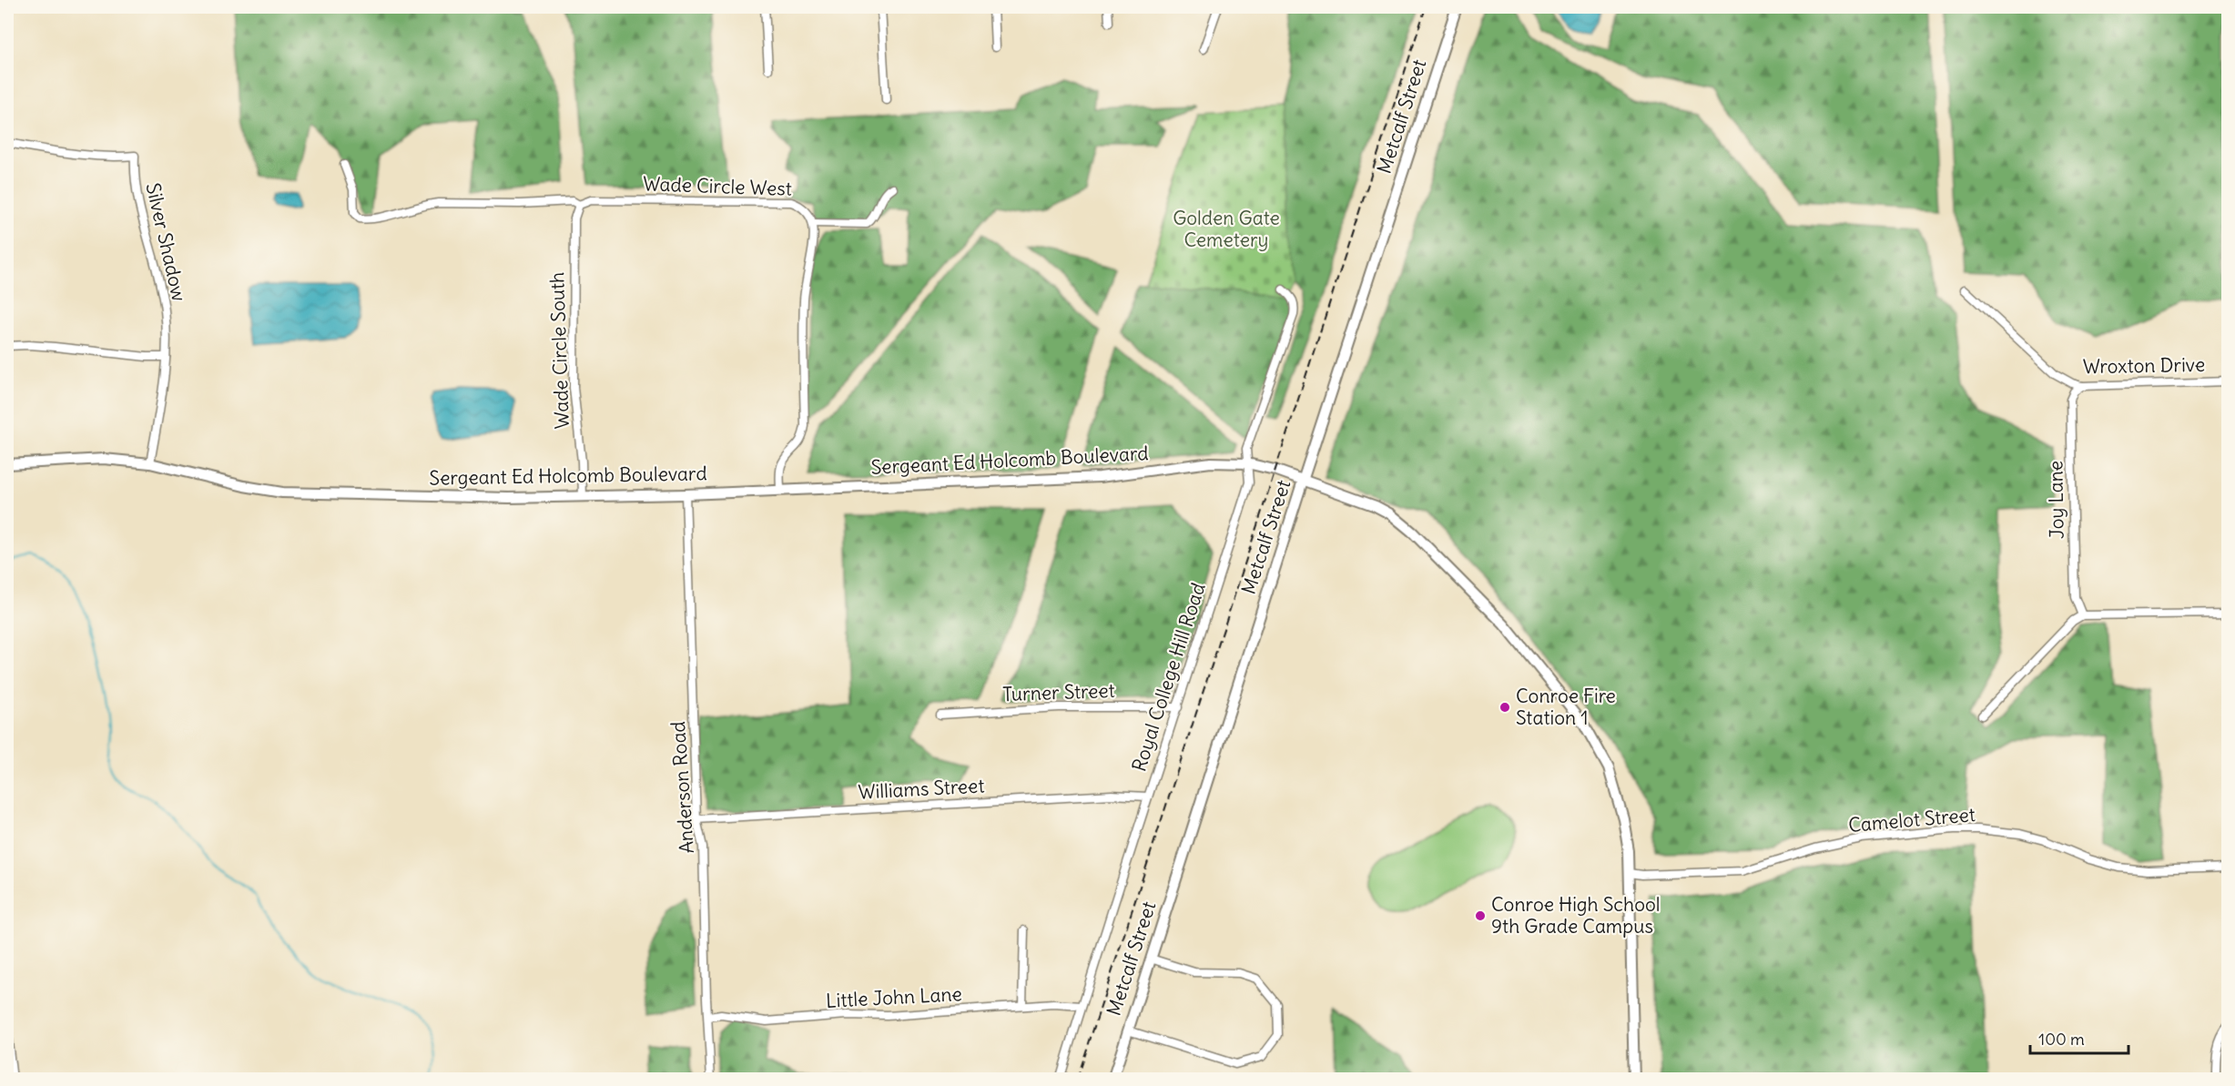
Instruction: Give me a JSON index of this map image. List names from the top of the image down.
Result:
{
  "streets": {
    "street": [
      "Metcalf Street",
      "Wade Circle West",
      "Silver Shadow",
      "Wade Circle South",
      "Wroxton Drive",
      "Sergeant Ed Holcomb Boulevard",
      "Joy Lane",
      "Royal College Hill Road",
      "Turner Street",
      "Anderson Road",
      "Williams Street",
      "Camelot Street",
      "Little John Lane"
    ]
  },
  "crossings": [
    ["Metcalf Street", "Sergeant Ed Holcomb Boulevard"],
    ["Wade Circle West", "Wade Circle South"],
    ["Silver Shadow", "Sergeant Ed Holcomb Boulevard"],
    ["Wade Circle South", "Sergeant Ed Holcomb Boulevard"],
    ["Wroxton Drive", "Joy Lane"],
    ["Sergeant Ed Holcomb Boulevard", "Royal College Hill Road"],
    ["Sergeant Ed Holcomb Boulevard", "Anderson Road"],
    ["Sergeant Ed Holcomb Boulevard", "Camelot Street"],
    ["Royal College Hill Road", "Turner Street"],
    ["Royal College Hill Road", "Williams Street"],
    ["Royal College Hill Road", "Little John Lane"],
    ["Anderson Road", "Williams Street"],
    ["Anderson Road", "Little John Lane"]
  ],
  "parks": ["Golden Gate Cemetery"],
  "places": ["Conroe Fire Station 1", "Conroe High School 9th Grade Campus"],
  "scale_bar": "100 m"
}
